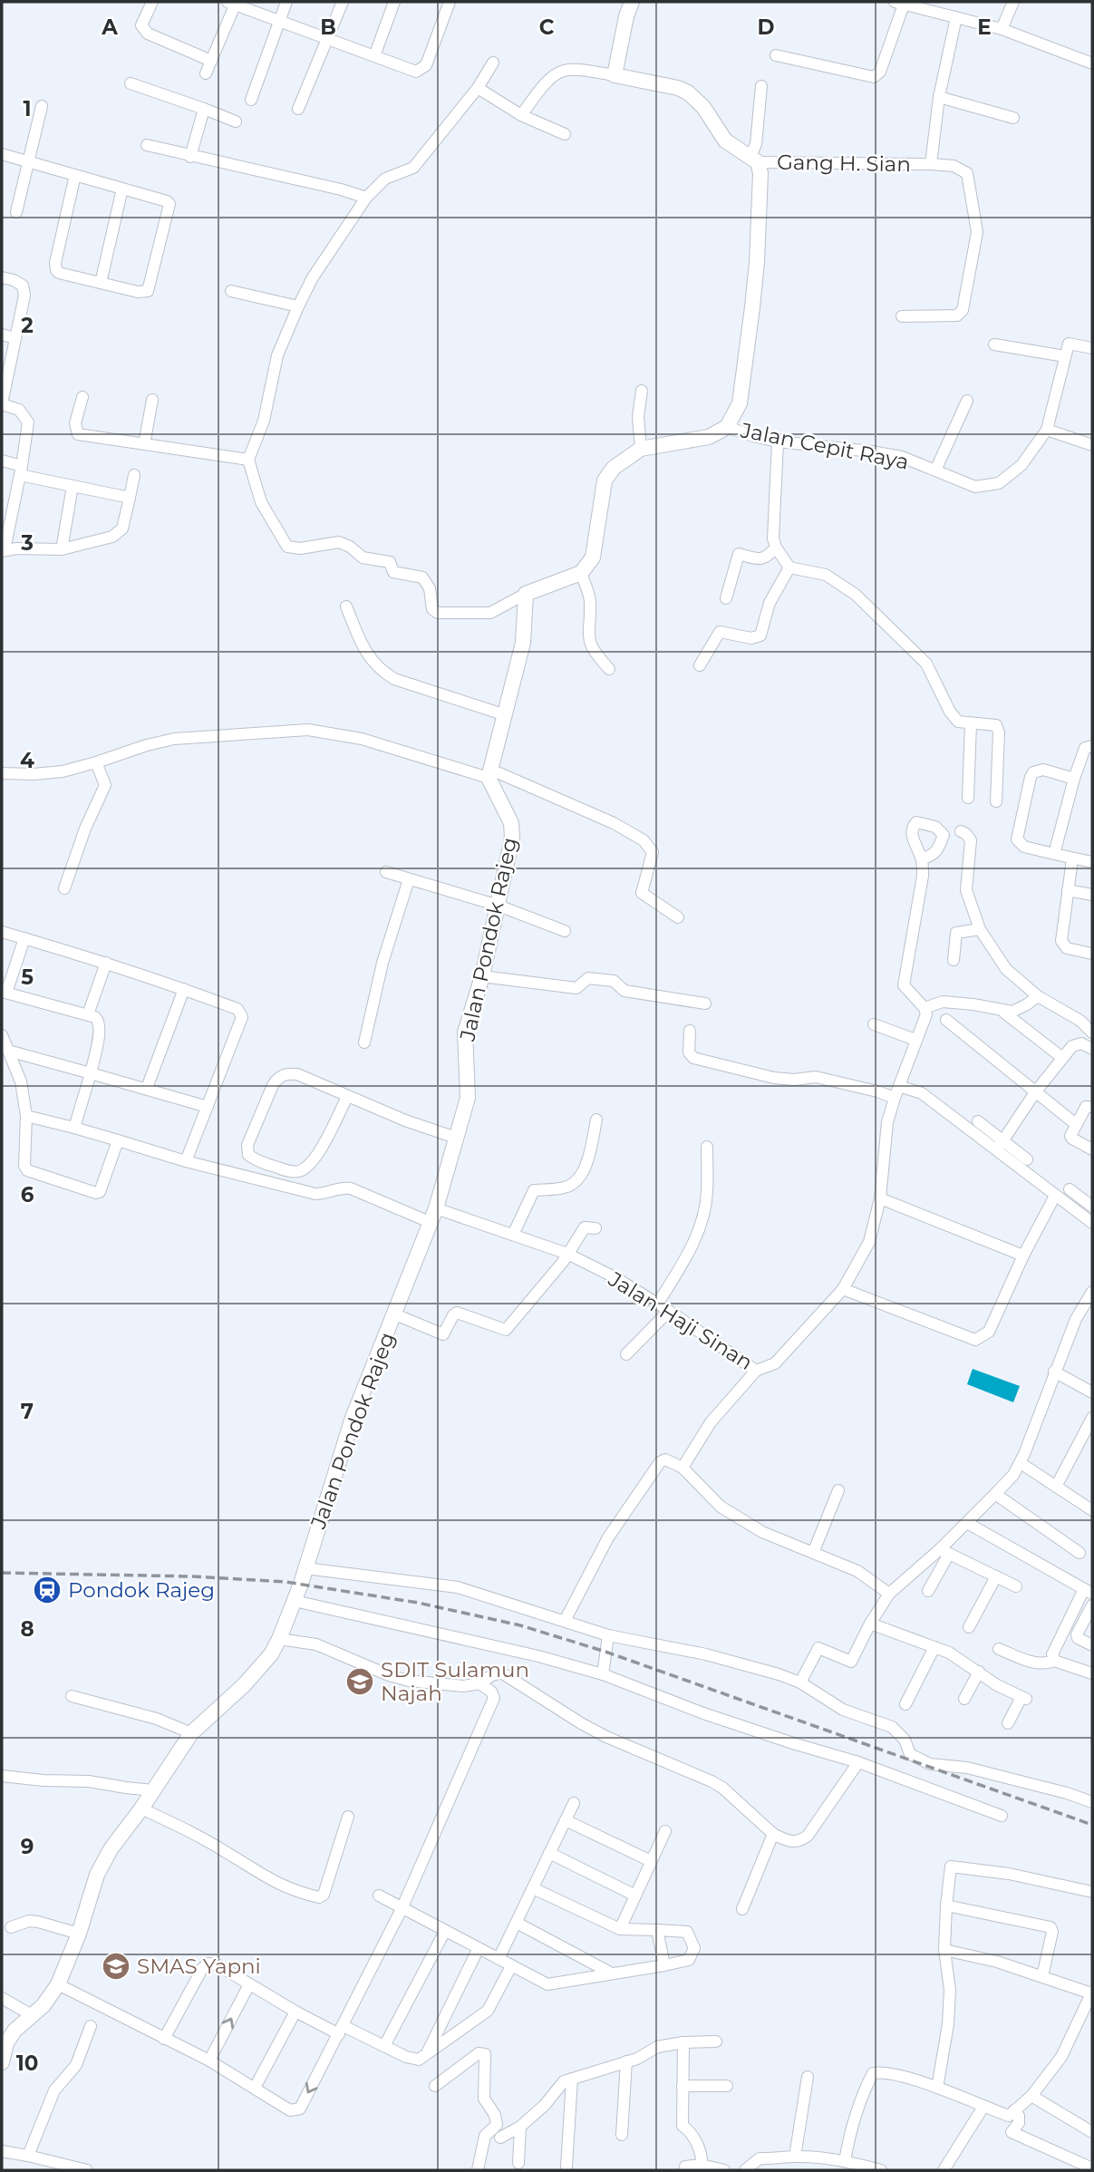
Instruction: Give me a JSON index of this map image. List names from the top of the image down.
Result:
{
  "streets": {
    "main road": ["Jalan Pondok Rajeg"],
    "street": ["Gang H. Sian", "Jalan Cepit Raya", "Jalan Haji Sinan"]
  },
  "crossings": [
    ["Jalan Pondok Rajeg", "Jalan Haji Sinan"]
  ],
  "places": {
    "station": ["Pondok Rajeg"],
    "school or university": ["SDIT Sulamun Najah", "SMAS Yapni"]
  },
  "grid": {
    "columns": [
      "A",
      "B",
      "C",
      "D",
      "E"
    ],
    "rows": [
      "1",
      "2",
      "3",
      "4",
      "5",
      "6",
      "7",
      "8",
      "9",
      "10"
    ]
  }
}
